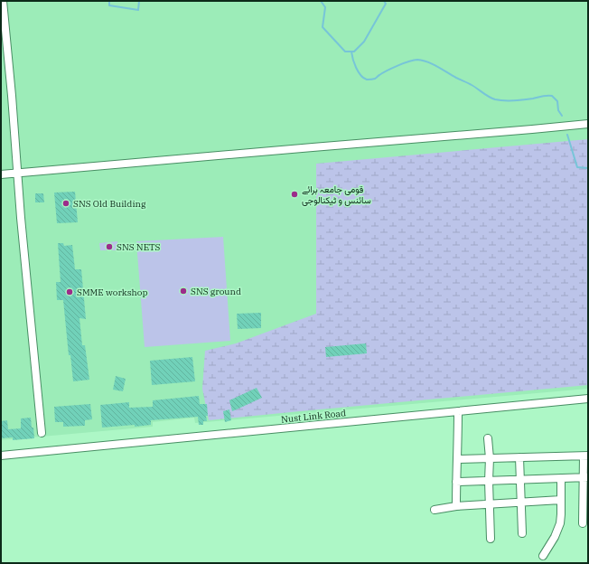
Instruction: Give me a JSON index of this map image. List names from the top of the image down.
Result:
{
  "streets": {
    "street": ["Nust Link Road"]
  },
  "places": [
    "قومی جامعہ برائے سائنس و ٹیکنالوجی",
    "SNS Old Building",
    "SNS NETS",
    "SNS ground",
    "SMME workshop"
  ]
}
